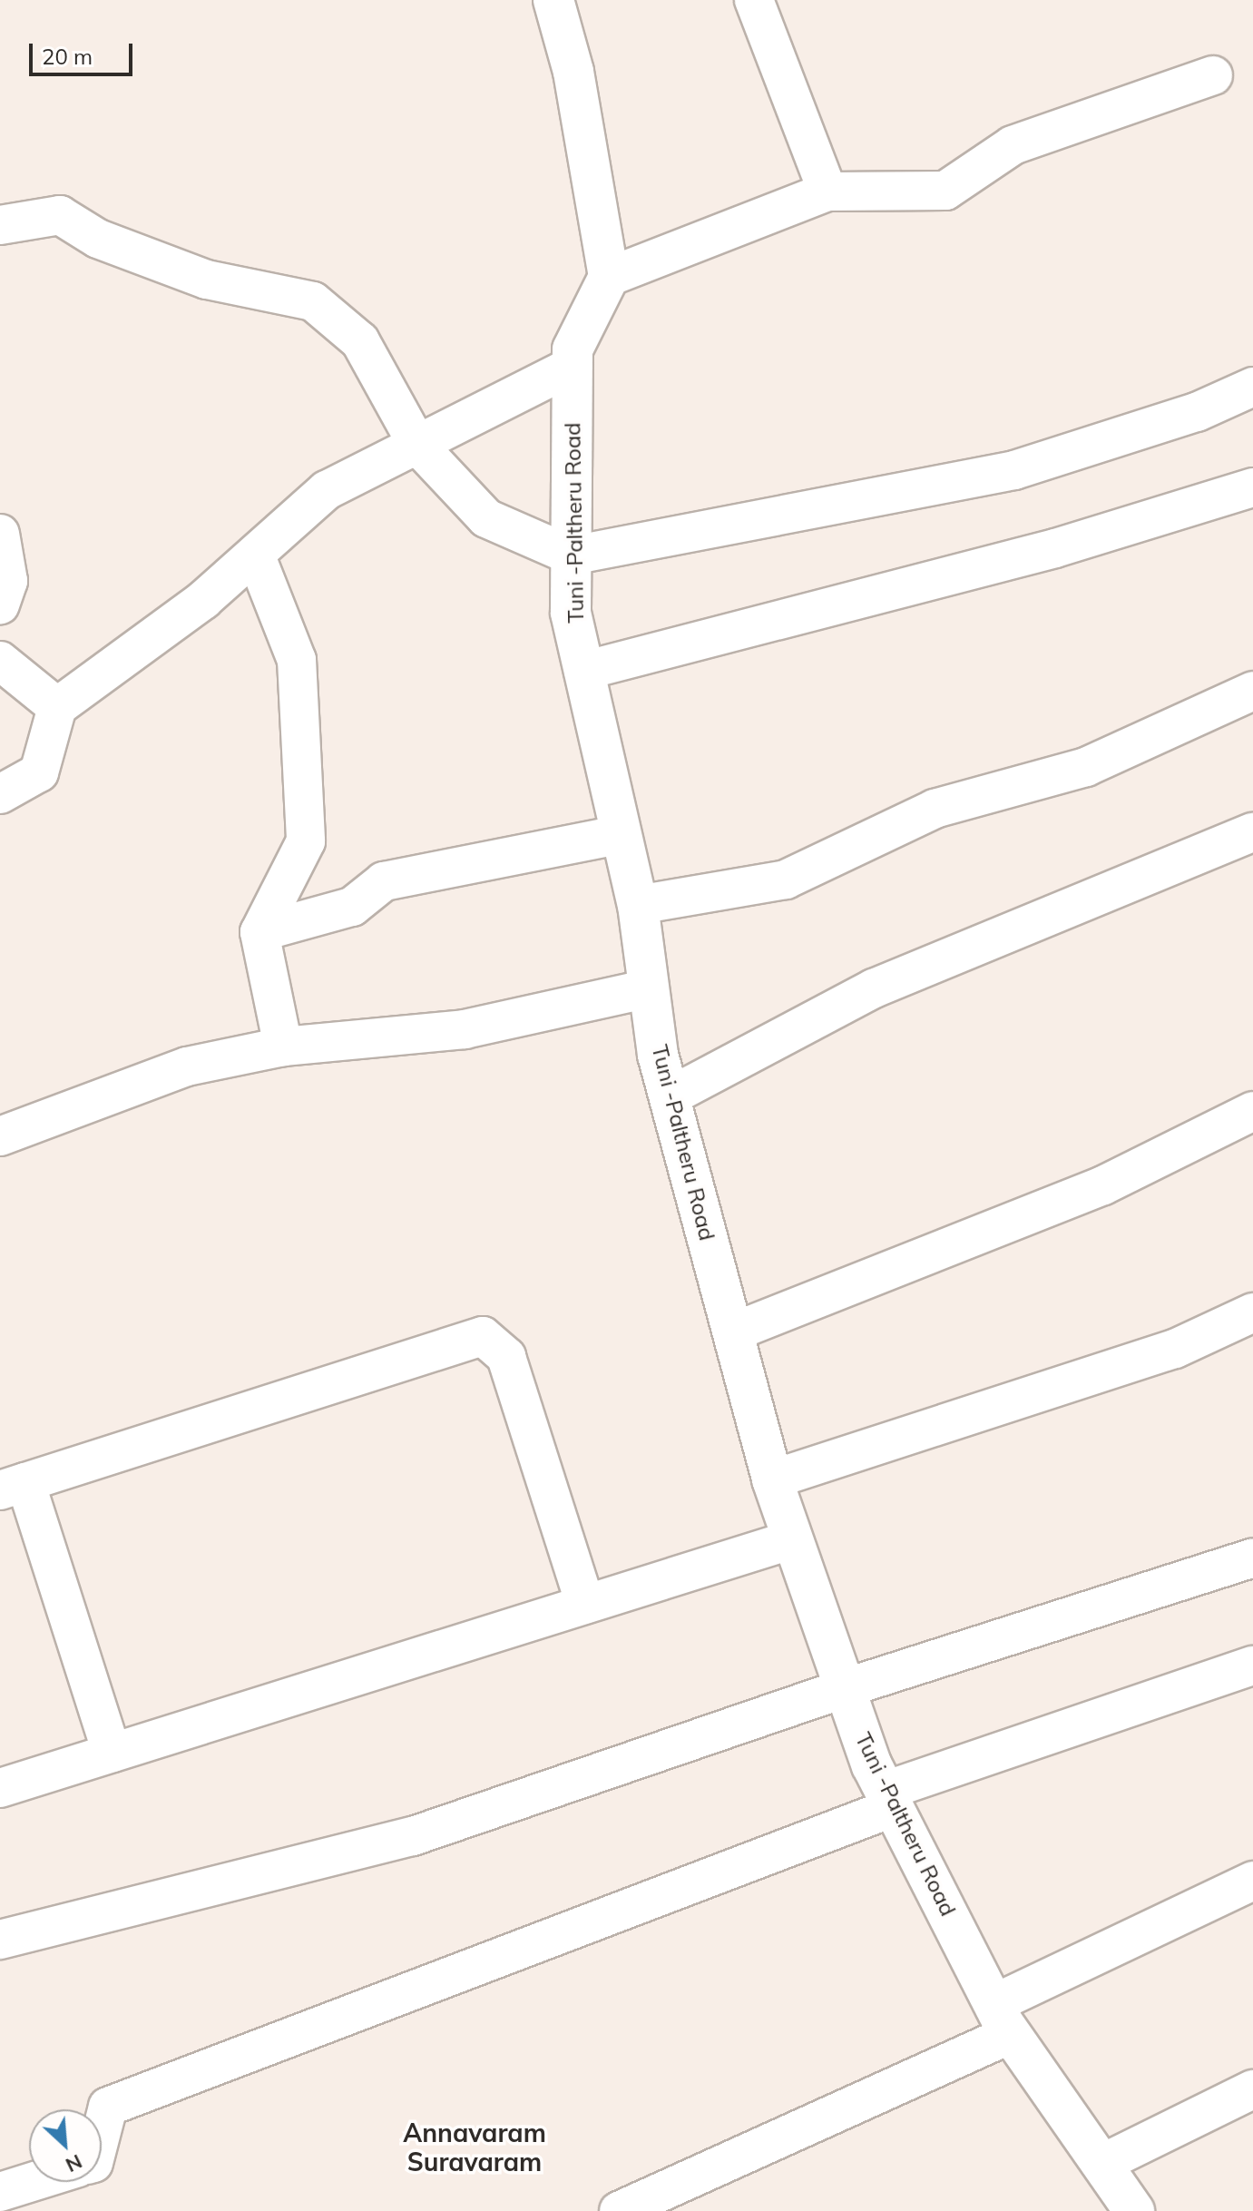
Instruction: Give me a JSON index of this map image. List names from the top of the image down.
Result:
{
  "streets": {
    "street": ["Tuni -Paltheru Road"]
  },
  "districts": ["Annavaram Suravaram"],
  "scale_bar": "20 m",
  "north": "bottom right"
}
